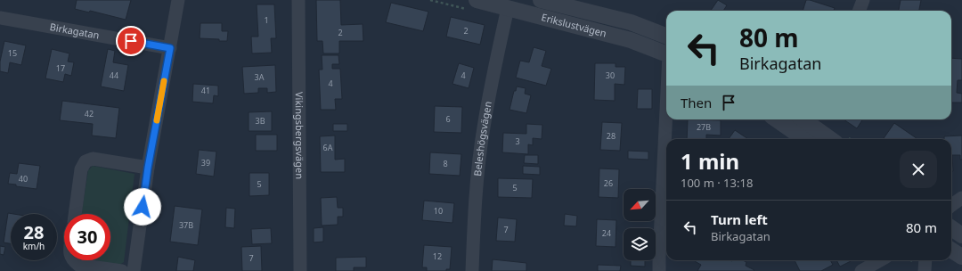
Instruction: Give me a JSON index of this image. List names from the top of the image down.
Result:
{
  "streets": {
    "street": [
      "Erikslustvägen",
      "Birkagatan",
      "Vikingsbergsvägen",
      "Beleshögsvägen"
    ]
  },
  "crossings": [
    ["Erikslustvägen", "Beleshögsvägen"]
  ],
  "house_numbers": [
    "1",
    "2",
    "2",
    "15",
    "17",
    "44",
    "4",
    "30",
    "3A",
    "4",
    "41",
    "42",
    "6",
    "3B",
    "27B",
    "28",
    "3",
    "6A",
    "39",
    "8",
    "40",
    "26",
    "5",
    "5",
    "10",
    "37B",
    "7",
    "24",
    "12",
    "7"
  ],
  "north": "bottom left",
  "page": {
    "turn": ["80 m", "Birkagatan"],
    "then": "Then",
    "heading": ["1 min", "100 m · 13:18"],
    "list": [
      {
        "name": "Turn left",
        "note": "Birkagatan",
        "value": "80 m"
      }
    ],
    "speed": "28 km/h",
    "limit": "30"
  }
}
